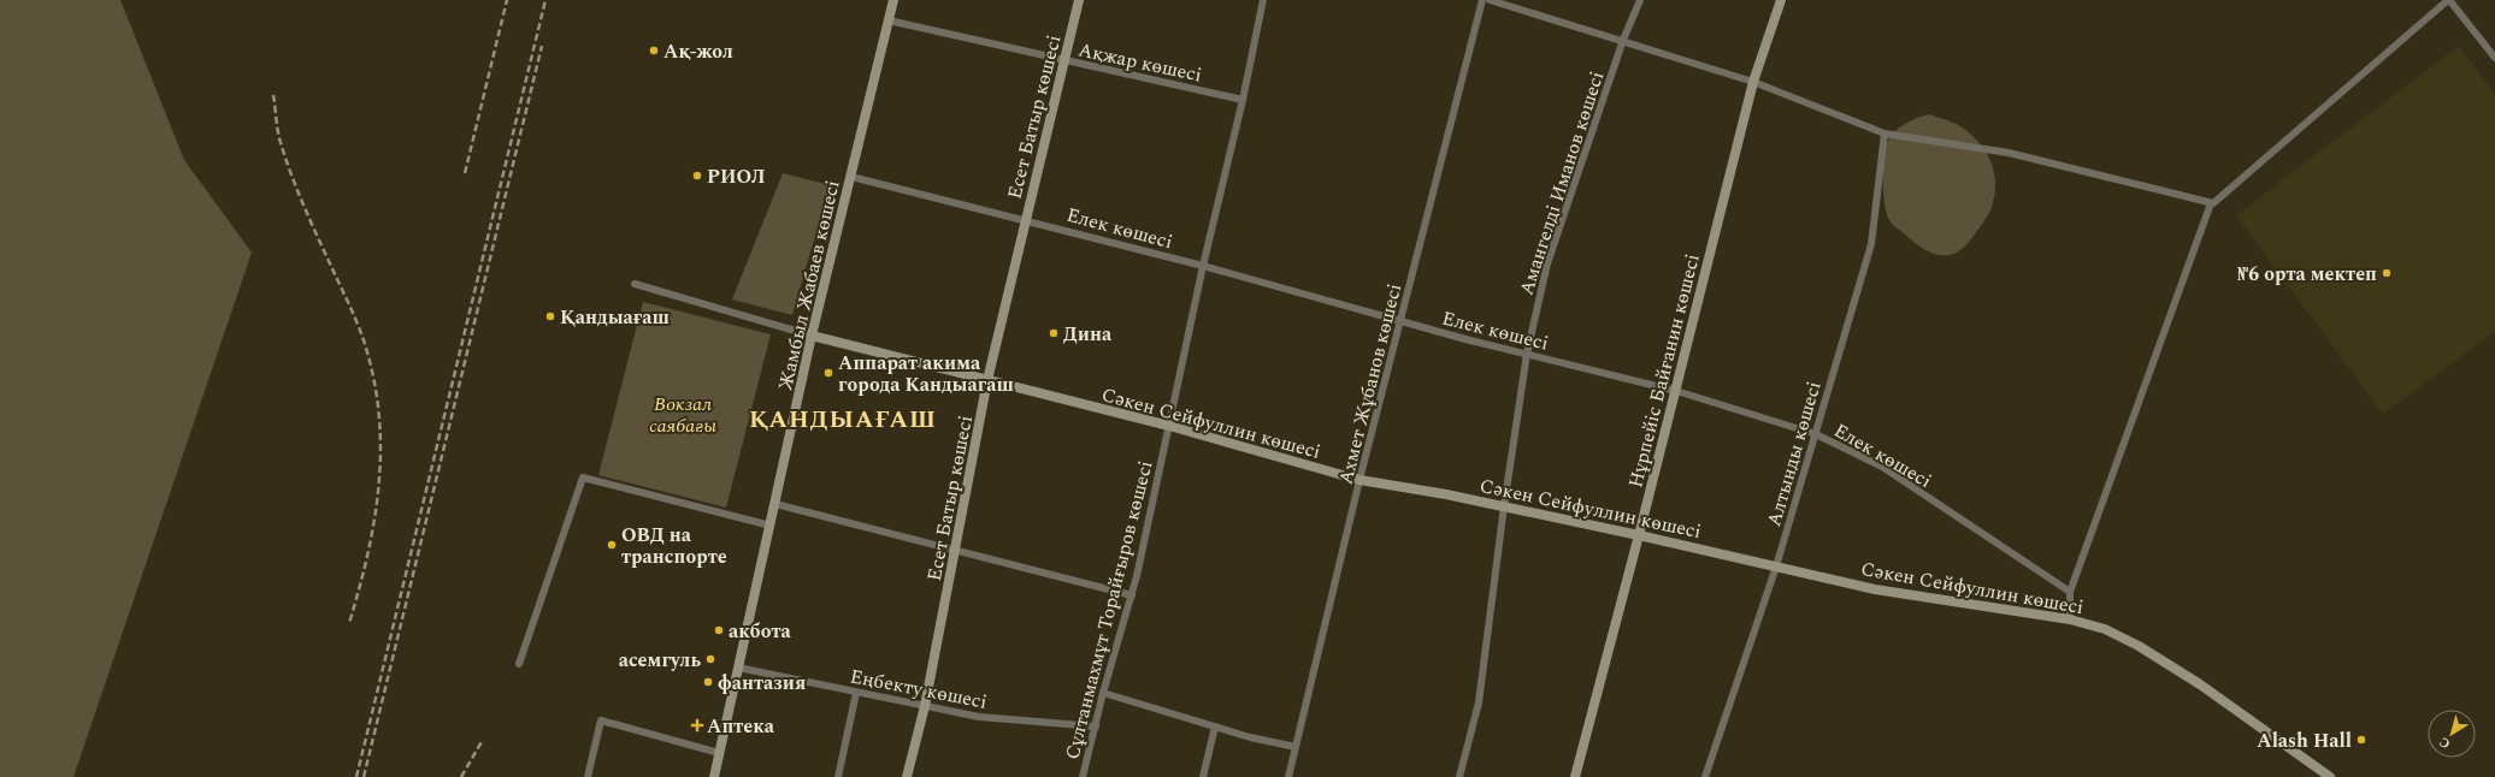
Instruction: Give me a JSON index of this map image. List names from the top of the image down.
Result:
{
  "streets": {
    "street": [
      "Ақжар көшесі",
      "Есет Батыр көшесі",
      "Амангелді Иманов көшесі",
      "Елек көшесі",
      "Жамбыл Жабаев көшесі",
      "Нұрпейіс Байғанин көшесі",
      "Ахмет Жұбанов көшесі",
      "Сәкен Сейфуллин көшесі",
      "Алтынды көшесі",
      "Сұлтанмахмұт Торайғыров көшесі",
      "Еңбекту көшесі"
    ]
  },
  "crossings": [
    ["Ақжар көшесі", "Есет Батыр көшесі"],
    ["Ақжар көшесі", "Жамбыл Жабаев көшесі"],
    ["Ақжар көшесі", "Сұлтанмахмұт Торайғыров көшесі"],
    ["Есет Батыр көшесі", "Елек көшесі"],
    ["Есет Батыр көшесі", "Сәкен Сейфуллин көшесі"],
    ["Есет Батыр көшесі", "Еңбекту көшесі"],
    ["Амангелді Иманов көшесі", "Елек көшесі"],
    ["Амангелді Иманов көшесі", "Сәкен Сейфуллин көшесі"],
    ["Елек көшесі", "Жамбыл Жабаев көшесі"],
    ["Елек көшесі", "Нұрпейіс Байғанин көшесі"],
    ["Елек көшесі", "Ахмет Жұбанов көшесі"],
    ["Елек көшесі", "Алтынды көшесі"],
    ["Елек көшесі", "Сұлтанмахмұт Торайғыров көшесі"],
    ["Жамбыл Жабаев көшесі", "Сәкен Сейфуллин көшесі"],
    ["Жамбыл Жабаев көшесі", "Еңбекту көшесі"],
    ["Нұрпейіс Байғанин көшесі", "Сәкен Сейфуллин көшесі"],
    ["Ахмет Жұбанов көшесі", "Сәкен Сейфуллин көшесі"],
    ["Сәкен Сейфуллин көшесі", "Алтынды көшесі"],
    ["Сәкен Сейфуллин көшесі", "Сұлтанмахмұт Торайғыров көшесі"],
    ["Сұлтанмахмұт Торайғыров көшесі", "Еңбекту көшесі"]
  ],
  "districts": ["ҚАНДЫАҒАШ"],
  "parks": ["Вокзал саябағы"],
  "places": {
    "other": [
      "Ақ-жол",
      "РИОЛ",
      "№6 орта мектеп",
      "Қандыағаш",
      "Дина",
      "Аппарат акима города Кандыагаш",
      "ОВД на транспорте",
      "акбота",
      "асемгуль",
      "фантазия",
      "Alash Hall"
    ],
    "health": ["Аптека"]
  },
  "north": "bottom left"
}
